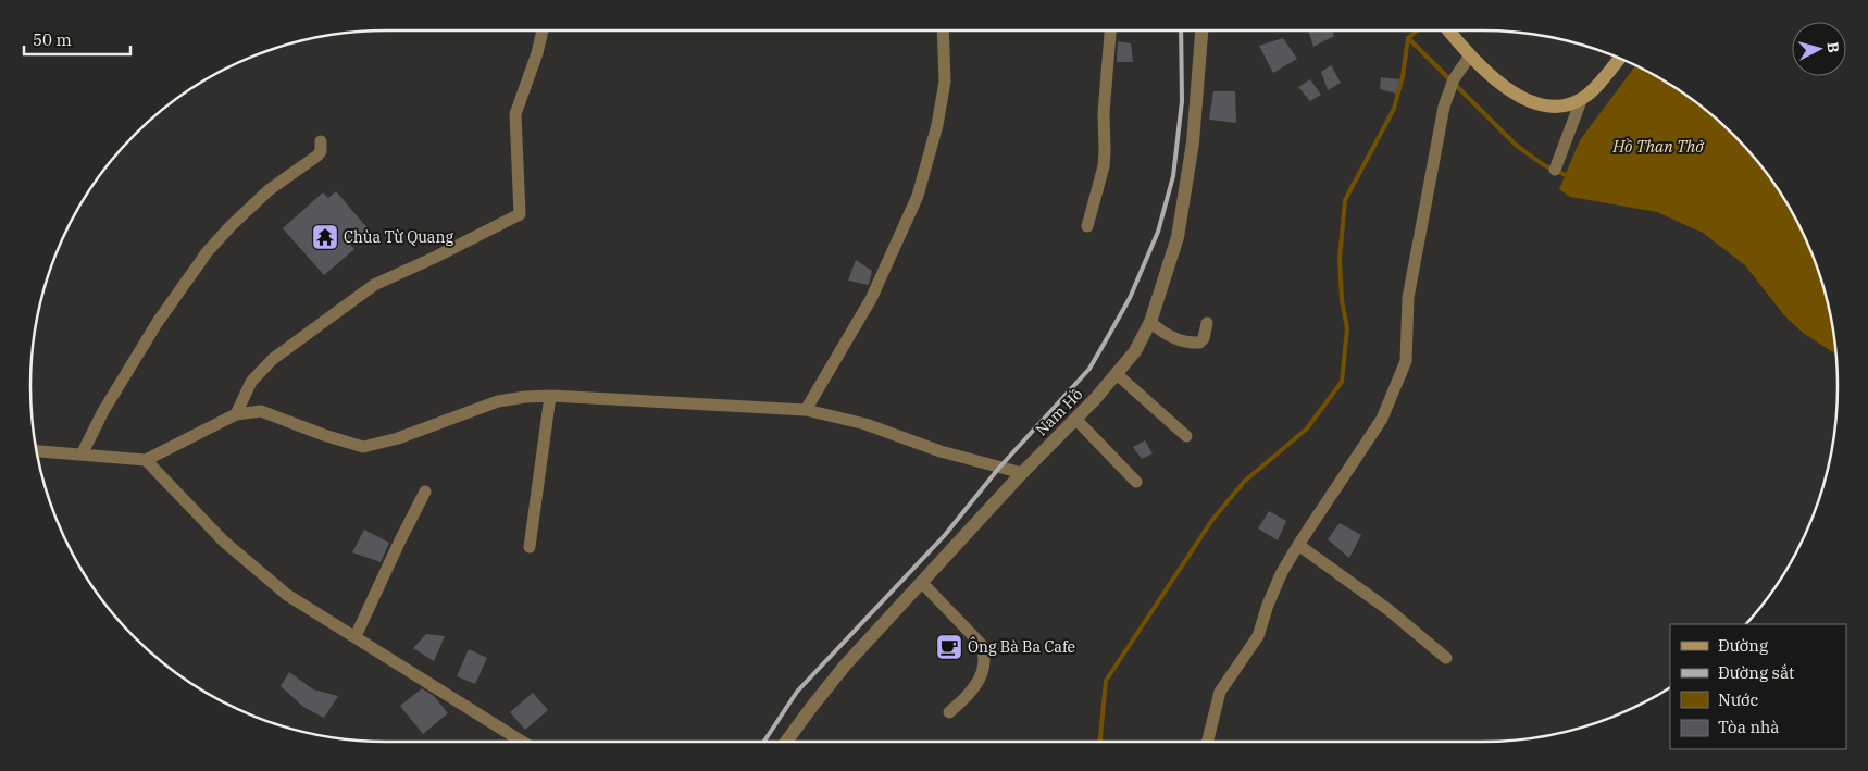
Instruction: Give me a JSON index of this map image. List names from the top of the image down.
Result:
{
  "streets": {
    "street": ["Nam Hồ"]
  },
  "water": ["Hồ Than Thở"],
  "places": {
    "temple": ["Chùa Từ Quang"],
    "cafe": ["Ông Bà Ba Cafe"]
  },
  "legend": [
    "Đường",
    "Đường sắt",
    "Nước",
    "Tòa nhà"
  ],
  "scale_bar": "50 m",
  "north": "right"
}
